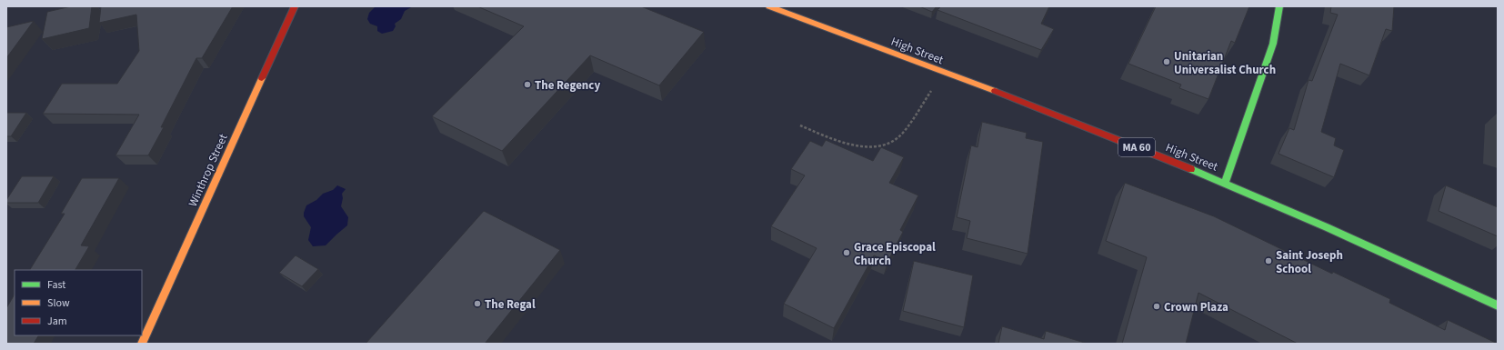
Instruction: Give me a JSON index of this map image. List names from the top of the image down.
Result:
{
  "streets": {
    "main road": ["High Street", "MA 60", "Winthrop Street"]
  },
  "places": [
    "Unitarian Universalist Church",
    "The Regency",
    "Grace Episcopal Church",
    "Saint Joseph School",
    "The Regal",
    "Crown Plaza"
  ],
  "legend": ["Fast", "Slow", "Jam"]
}
